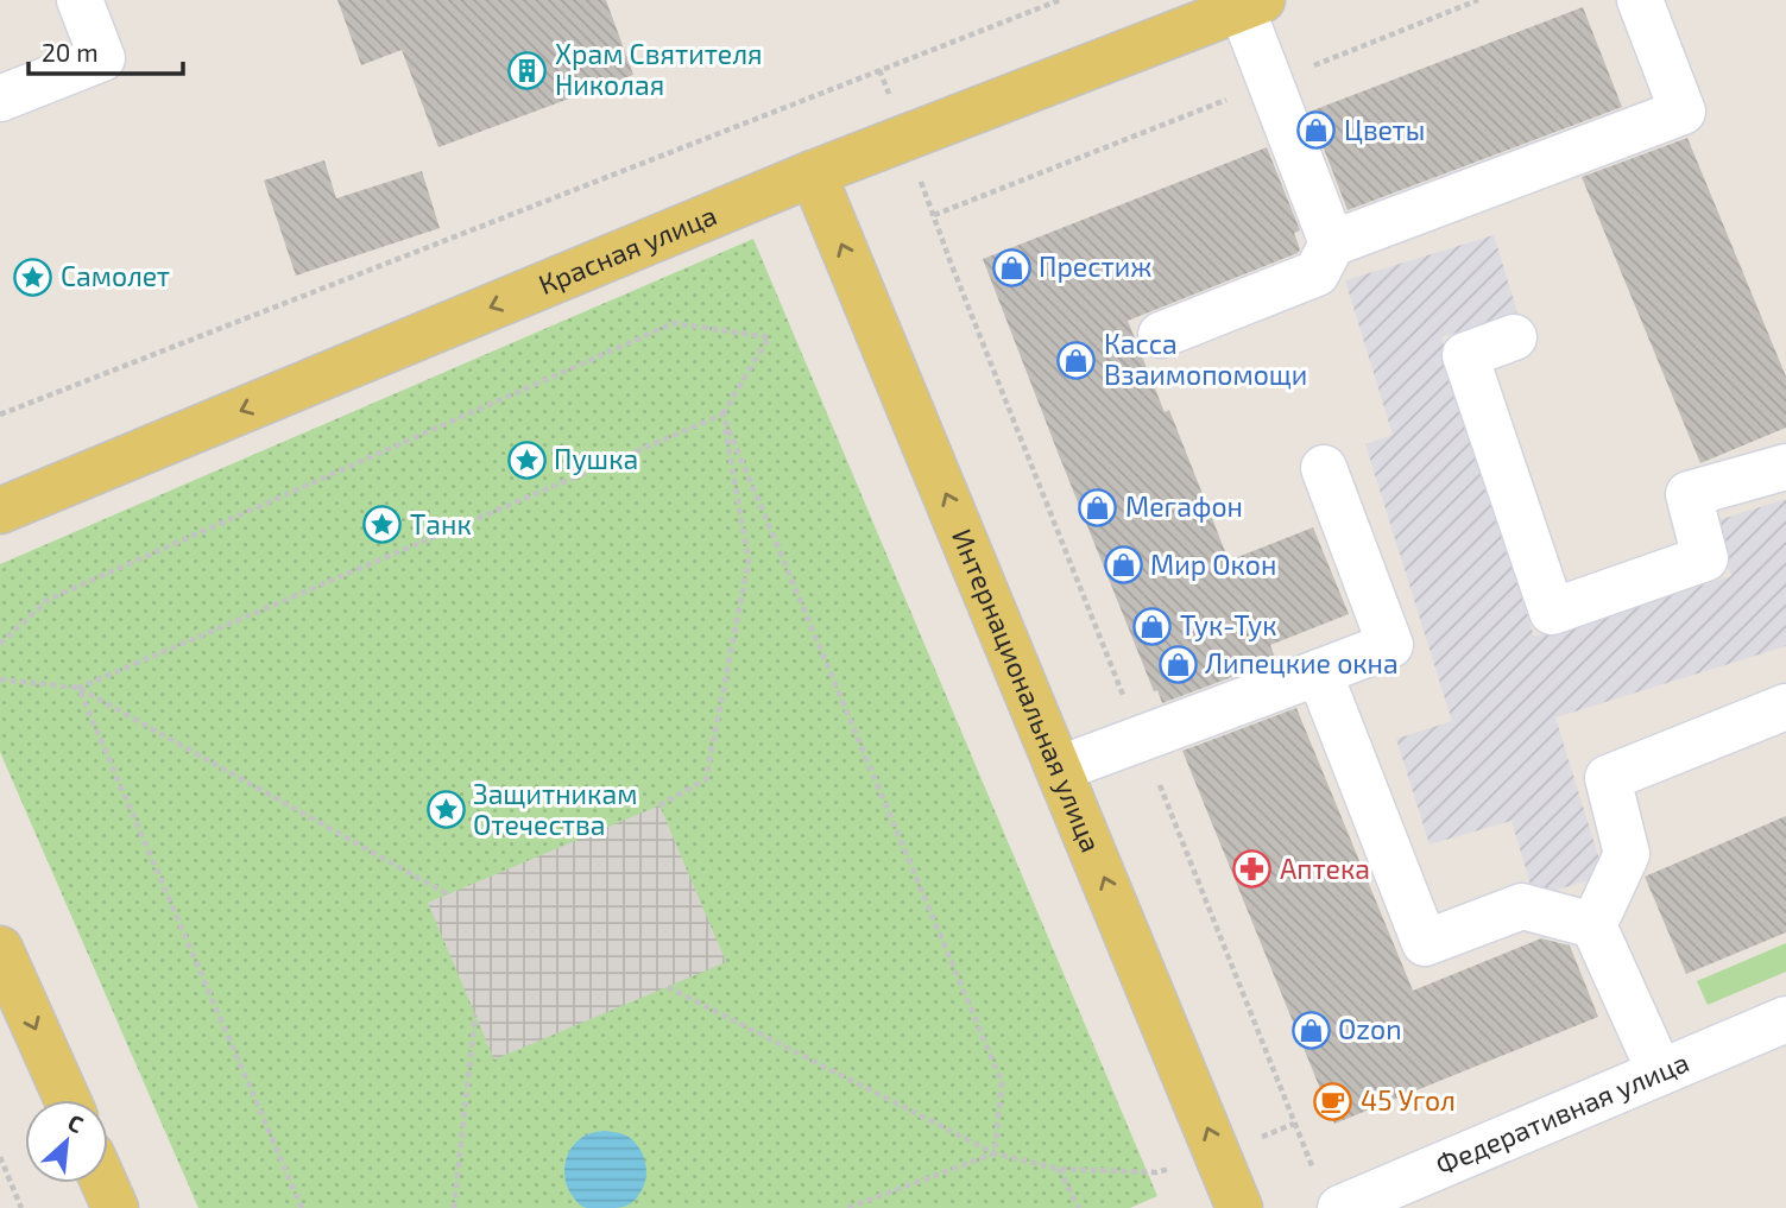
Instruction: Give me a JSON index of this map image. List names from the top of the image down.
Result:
{
  "streets": {
    "main road": ["Красная улица", "Интернациональная улица"],
    "street": ["Федеративная улица"]
  },
  "crossings": [
    ["Красная улица", "Интернациональная улица"]
  ],
  "one_way": ["Красная улица", "Интернациональная улица"],
  "places": {
    "building": ["Храм Святителя Николая"],
    "shop": [
      "Цветы",
      "Престиж",
      "Касса Взаимопомощи",
      "Мегафон",
      "Мир Окон",
      "Тук-Тук",
      "Липецкие окна",
      "Ozon"
    ],
    "place": [
      "Самолет",
      "Пушка",
      "Танк",
      "Защитникам Отечества"
    ],
    "pharmacy": ["Аптека"],
    "cafe": ["45 Угол"]
  },
  "scale_bar": "20 m",
  "north": "top right"
}
